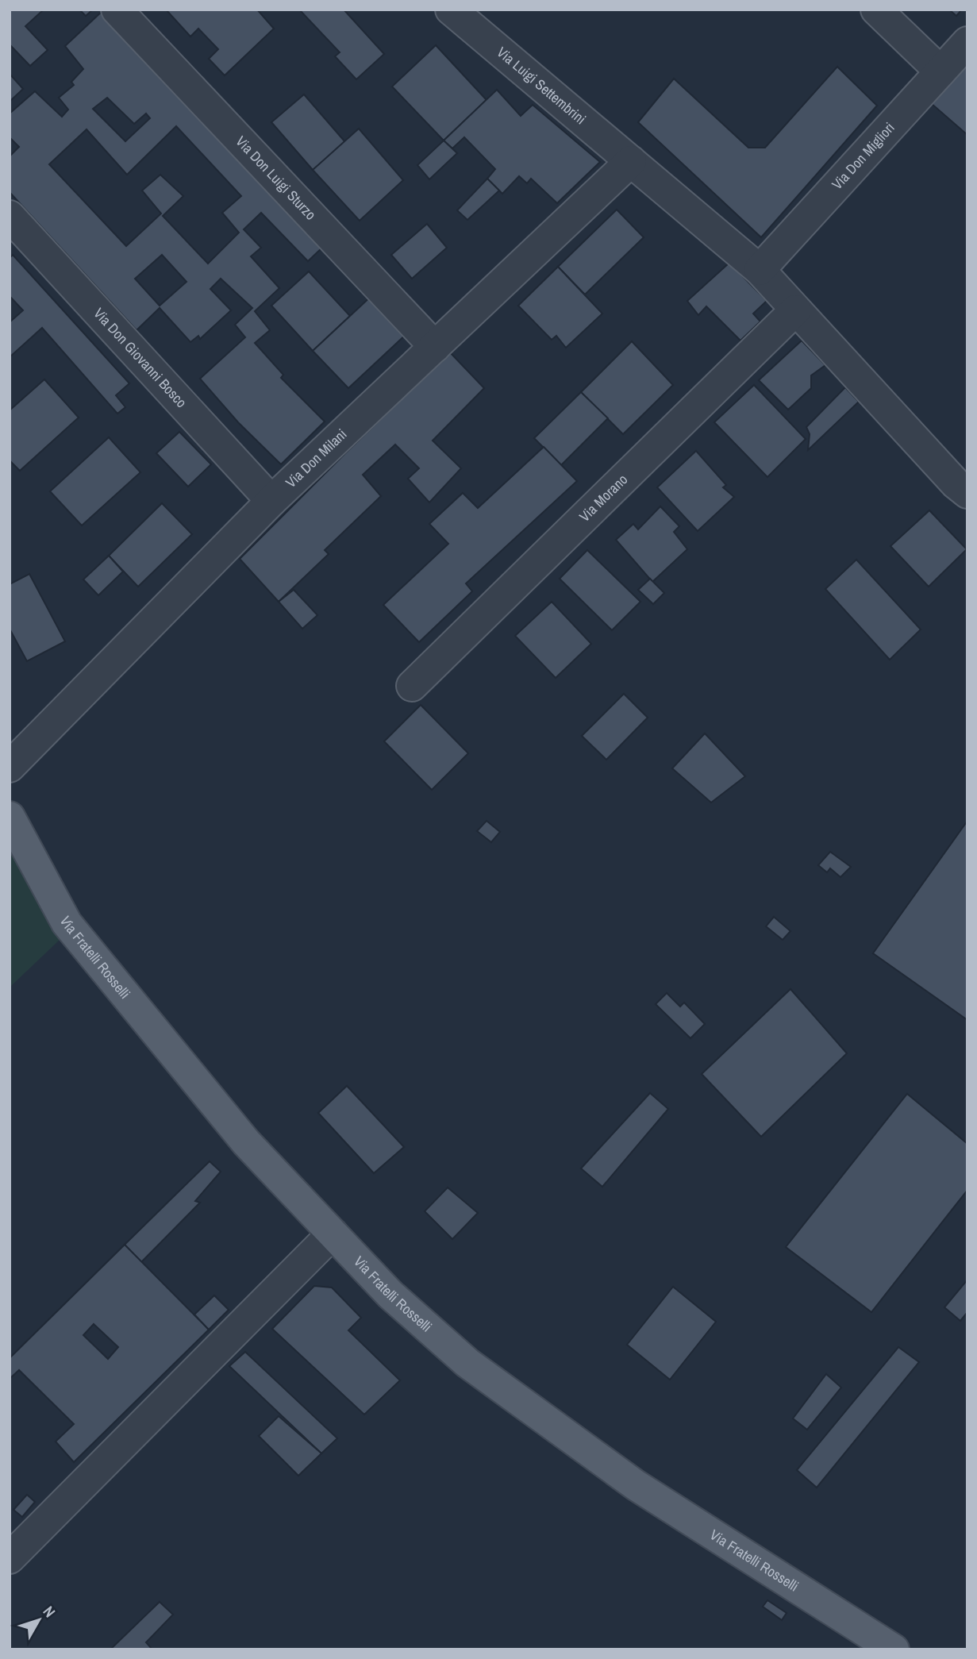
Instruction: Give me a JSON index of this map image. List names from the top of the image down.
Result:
{
  "streets": {
    "main road": ["Via Fratelli Rosselli"],
    "street": [
      "Via Luigi Settembrini",
      "Via Don Migliori",
      "Via Don Luigi Sturzo",
      "Via Don Giovanni Bosco",
      "Via Don Milani",
      "Via Morano"
    ]
  },
  "crossings": [
    ["Via Luigi Settembrini", "Via Don Migliori"],
    ["Via Luigi Settembrini", "Via Don Milani"],
    ["Via Luigi Settembrini", "Via Morano"],
    ["Via Don Luigi Sturzo", "Via Don Milani"],
    ["Via Don Giovanni Bosco", "Via Don Milani"]
  ],
  "north": "top right"
}
